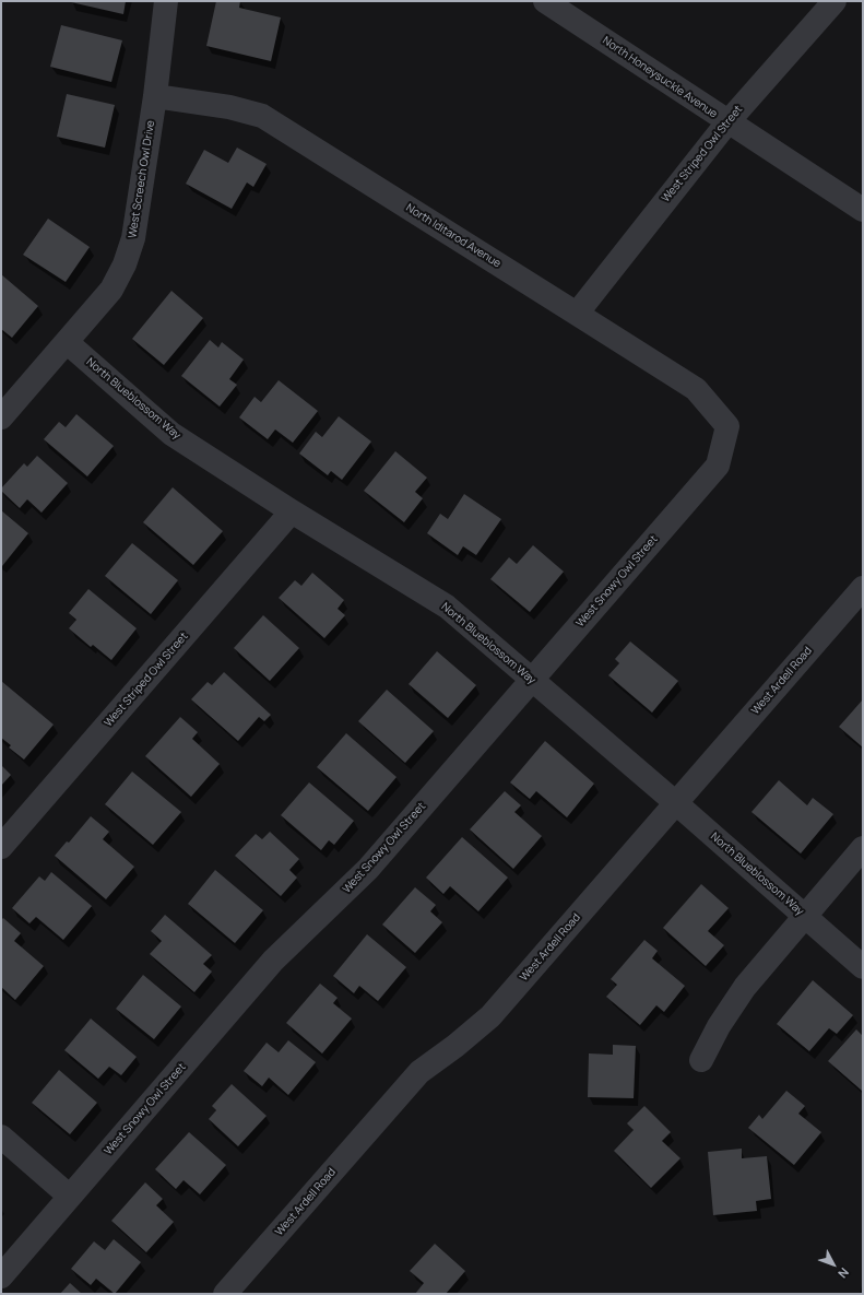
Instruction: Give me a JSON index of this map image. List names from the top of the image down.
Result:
{
  "streets": {
    "street": [
      "North Honeysuckle Avenue",
      "West Striped Owl Street",
      "West Screech Owl Drive",
      "North Iditarod Avenue",
      "North Blueblossom Way",
      "West Snowy Owl Street",
      "West Ardell Road"
    ]
  },
  "crossings": [
    ["North Honeysuckle Avenue", "West Striped Owl Street"],
    ["West Striped Owl Street", "North Iditarod Avenue"],
    ["West Striped Owl Street", "North Blueblossom Way"],
    ["West Screech Owl Drive", "North Iditarod Avenue"],
    ["West Screech Owl Drive", "North Blueblossom Way"],
    ["North Iditarod Avenue", "West Snowy Owl Street"],
    ["North Blueblossom Way", "West Snowy Owl Street"],
    ["North Blueblossom Way", "West Ardell Road"]
  ],
  "north": "bottom right"
}
